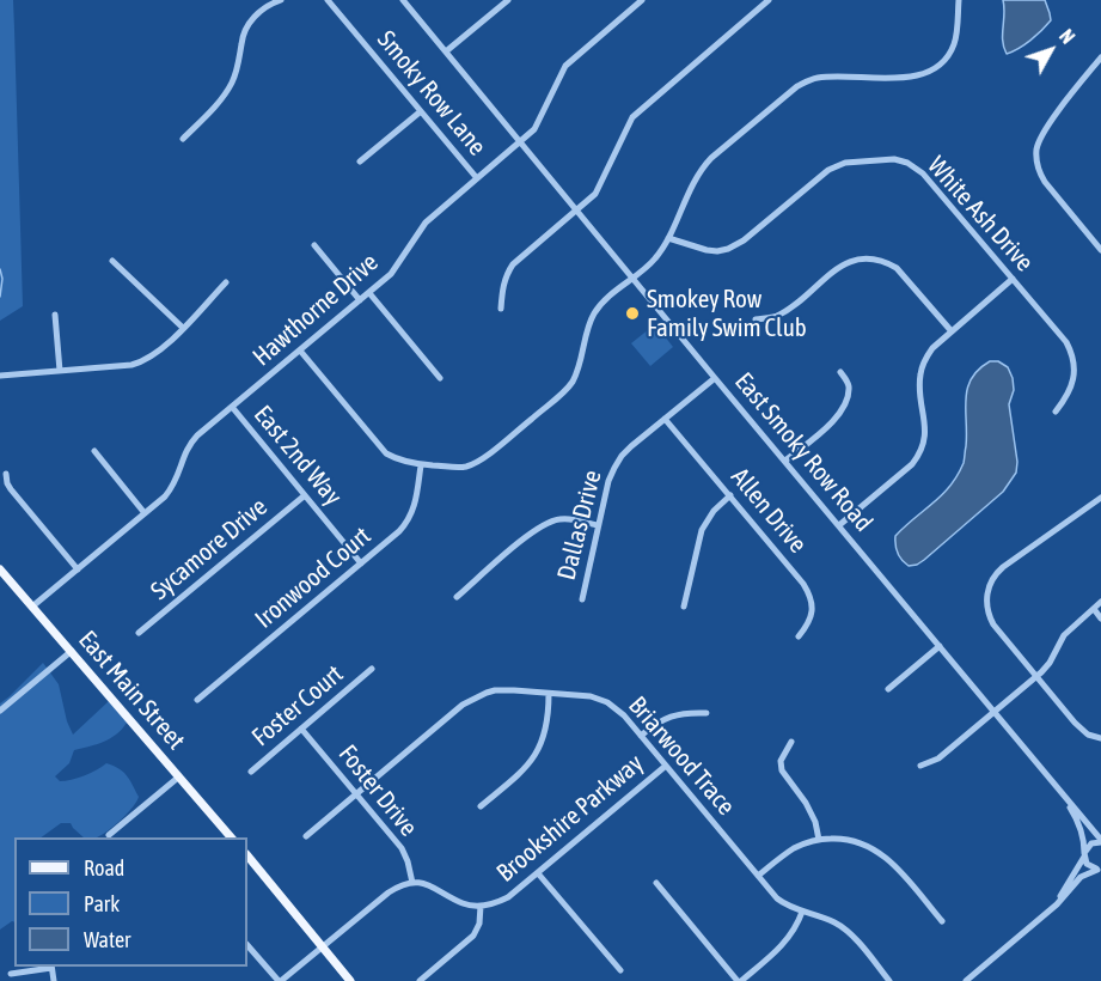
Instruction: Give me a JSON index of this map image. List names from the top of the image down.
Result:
{
  "streets": {
    "main road": ["East Main Street"],
    "street": [
      "Smoky Row Lane",
      "White Ash Drive",
      "Hawthorne Drive",
      "East Smoky Row Road",
      "East 2nd Way",
      "Allen Drive",
      "Dallas Drive",
      "Sycamore Drive",
      "Ironwood Court",
      "Foster Court",
      "Briarwood Trace",
      "Foster Drive",
      "Brookshire Parkway"
    ]
  },
  "crossings": [
    ["Smoky Row Lane", "Hawthorne Drive"],
    ["Hawthorne Drive", "East Smoky Row Road"],
    ["Hawthorne Drive", "East 2nd Way"],
    ["Hawthorne Drive", "East Main Street"],
    ["East Smoky Row Road", "Dallas Drive"],
    ["East 2nd Way", "Sycamore Drive"],
    ["East 2nd Way", "Ironwood Court"],
    ["Allen Drive", "Dallas Drive"],
    ["Foster Court", "Foster Drive"],
    ["Briarwood Trace", "Foster Drive"],
    ["Briarwood Trace", "Brookshire Parkway"],
    ["Foster Drive", "Brookshire Parkway"]
  ],
  "places": ["Smokey Row Family Swim Club"],
  "legend": ["Road", "Park", "Water"],
  "north": "top right"
}
